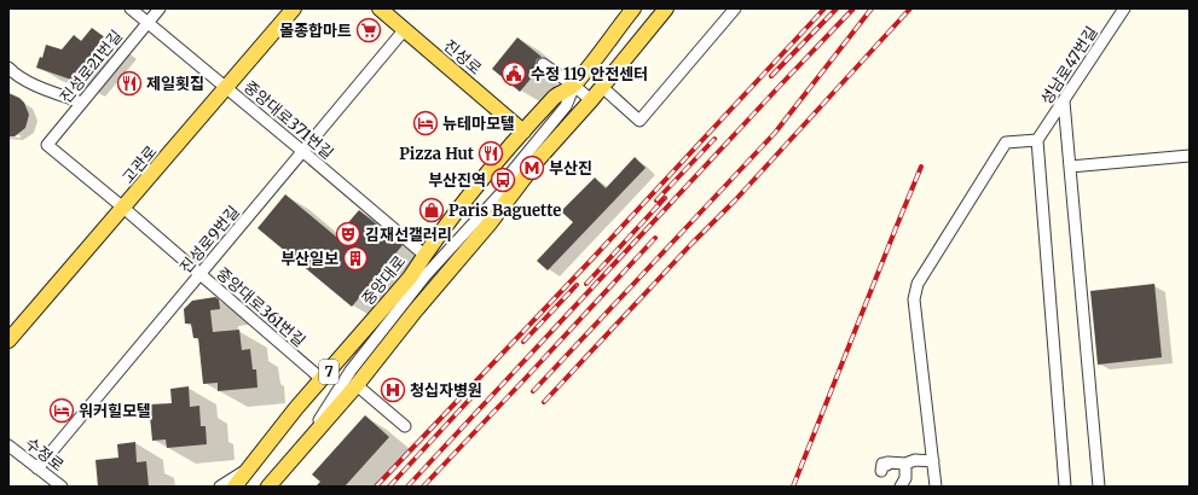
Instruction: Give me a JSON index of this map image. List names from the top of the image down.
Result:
{
  "streets": {
    "main road": [
      "진성로",
      "고관로",
      "중앙대로",
      "7"
    ],
    "street": [
      "성남로47번길",
      "진성로21번길",
      "중앙대로371번길",
      "진성로9번길",
      "중앙대로361번길",
      "수정로"
    ]
  },
  "crossings": [
    ["진성로", "진성로9번길"],
    ["진성로", "중앙대로"],
    ["진성로21번길", "중앙대로371번길"],
    ["진성로21번길", "중앙대로361번길"],
    ["중앙대로371번길", "고관로"],
    ["중앙대로371번길", "진성로9번길"],
    ["중앙대로371번길", "중앙대로"],
    ["고관로", "중앙대로361번길"],
    ["진성로9번길", "중앙대로361번길"],
    ["진성로9번길", "수정로"],
    ["중앙대로", "중앙대로361번길"]
  ],
  "places": {
    "supermarket": ["몰종합마트"],
    "public building": ["수정 119 안전센터"],
    "restaurant": ["제일횟집", "Pizza Hut"],
    "hotel": ["뉴테마모텔", "워커힐모텔"],
    "metro station": ["부산진"],
    "bus stop": ["부산진역"],
    "shop": ["Paris Baguette"],
    "theatre": ["김재선갤러리"],
    "building": ["부산일보"],
    "hospital": ["청십자병원"]
  }
}
